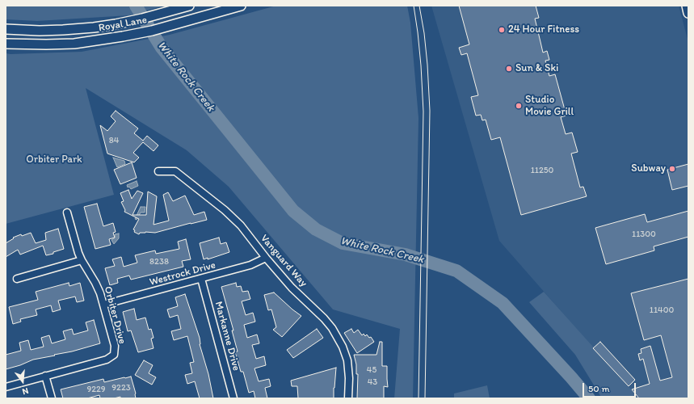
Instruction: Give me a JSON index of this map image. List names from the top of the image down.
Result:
{
  "streets": {
    "main road": ["Royal Lane"],
    "street": [
      "Vanguard Way",
      "Westrock Drive",
      "Orbiter Drive",
      "Markanne Drive"
    ]
  },
  "crossings": [
    ["Vanguard Way", "Westrock Drive"],
    ["Westrock Drive", "Orbiter Drive"],
    ["Westrock Drive", "Markanne Drive"]
  ],
  "water": ["White Rock Creek"],
  "parks": ["Orbiter Park"],
  "places": [
    "24 Hour Fitness",
    "Sun & Ski",
    "Studio Movie Grill",
    "Subway"
  ],
  "house_numbers": [
    "84",
    "11250",
    "11300",
    "8238",
    "11400",
    "45",
    "43",
    "9223",
    "9229"
  ],
  "scale_bar": "50 m",
  "north": "bottom"
}
